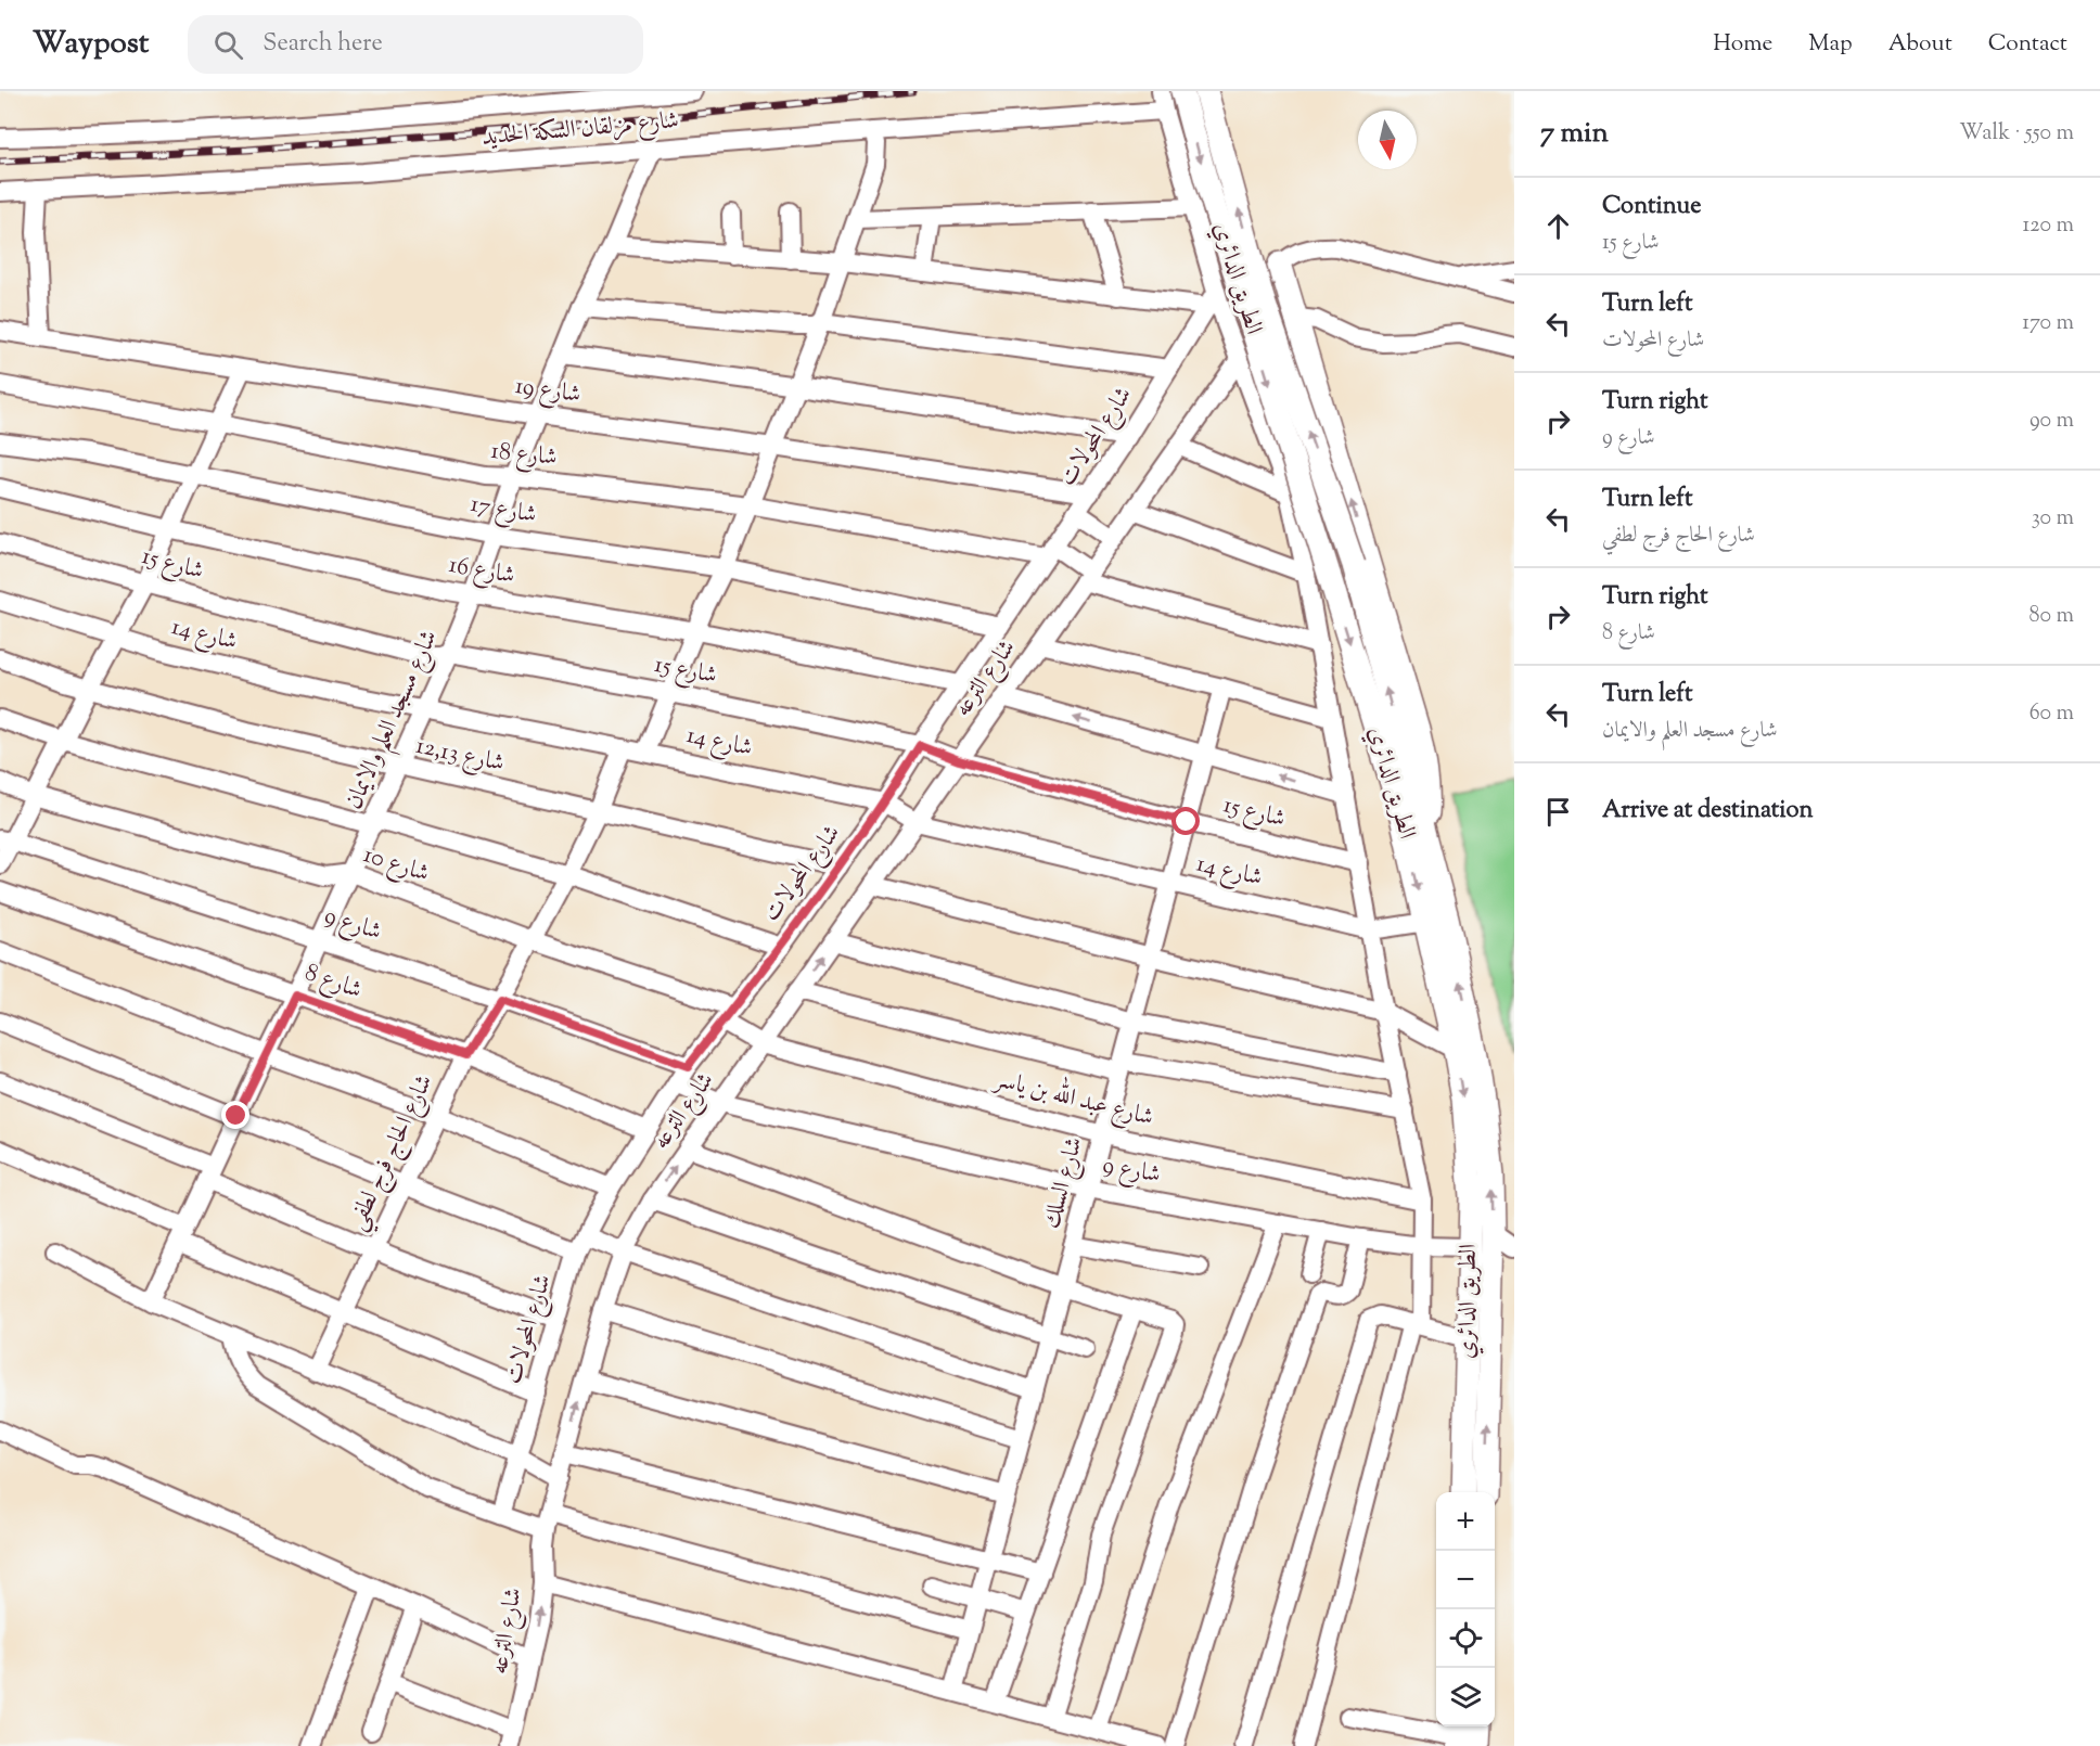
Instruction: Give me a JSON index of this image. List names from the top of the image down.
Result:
{
  "streets": {
    "main road": ["الطريق الدائري"],
    "street": [
      "شارع مزلقان السكة الحديد",
      "شارع 19",
      "شارع المحولات",
      "شارع 18",
      "شارع 17",
      "شارع 15",
      "شارع 16",
      "شارع 14",
      "شارع الترعه",
      "شارع مسجد العلم والايمان",
      "شارع 12,13",
      "شارع 10",
      "شارع 9",
      "شارع 8",
      "شارع عبد الله بن ياسر",
      "شارع الحاج فرج لطفي",
      "شارع السلك"
    ]
  },
  "crossings": [
    ["شارع مزلقان السكة الحديد", "شارع مسجد العلم والايمان"],
    ["الطريق الدائري", "شارع 14"],
    ["الطريق الدائري", "شارع 9"],
    ["شارع 19", "شارع المحولات"],
    ["شارع 19", "شارع مسجد العلم والايمان"],
    ["شارع المحولات", "شارع 18"],
    ["شارع المحولات", "شارع 17"],
    ["شارع المحولات", "شارع 15"],
    ["شارع المحولات", "شارع 16"],
    ["شارع المحولات", "شارع 14"],
    ["شارع المحولات", "شارع 12,13"],
    ["شارع المحولات", "شارع 10"],
    ["شارع المحولات", "شارع 9"],
    ["شارع المحولات", "شارع 8"],
    ["شارع المحولات", "شارع عبد الله بن ياسر"],
    ["شارع 18", "شارع مسجد العلم والايمان"],
    ["شارع 17", "شارع مسجد العلم والايمان"],
    ["شارع 15", "شارع الترعه"],
    ["شارع 15", "شارع مسجد العلم والايمان"],
    ["شارع 15", "شارع السلك"],
    ["شارع 16", "شارع مسجد العلم والايمان"],
    ["شارع 14", "شارع الترعه"],
    ["شارع 14", "شارع مسجد العلم والايمان"],
    ["شارع 14", "شارع الحاج فرج لطفي"],
    ["شارع 14", "شارع السلك"],
    ["شارع الترعه", "شارع 9"],
    ["شارع الترعه", "شارع عبد الله بن ياسر"],
    ["شارع مسجد العلم والايمان", "شارع 12,13"],
    ["شارع مسجد العلم والايمان", "شارع 10"],
    ["شارع مسجد العلم والايمان", "شارع 9"],
    ["شارع مسجد العلم والايمان", "شارع 8"],
    ["شارع 12,13", "شارع الحاج فرج لطفي"],
    ["شارع 10", "شارع عبد الله بن ياسر"],
    ["شارع 10", "شارع الحاج فرج لطفي"],
    ["شارع 9", "شارع الحاج فرج لطفي"],
    ["شارع 9", "شارع السلك"],
    ["شارع 8", "شارع الحاج فرج لطفي"],
    ["شارع عبد الله بن ياسر", "شارع السلك"]
  ],
  "north": "bottom",
  "page": {
    "header": "Waypost",
    "search": "Search here",
    "nav": [
      "Home",
      "Map",
      "About",
      "Contact"
    ],
    "heading": ["7 min", "Walk · 550 m"],
    "list": [
      ["Continue", "شارع 15", "120 m"],
      ["Turn left", "شارع المحولات", "170 m"],
      ["Turn right", "شارع 9", "90 m"],
      ["Turn left", "شارع الحاج فرج لطفي", "30 m"],
      ["Turn right", "شارع 8", "80 m"],
      ["Turn left", "شارع مسجد العلم والايمان", "60 m"],
      "Arrive at destination"
    ],
    "map_buttons": ["+", "−"]
  }
}
